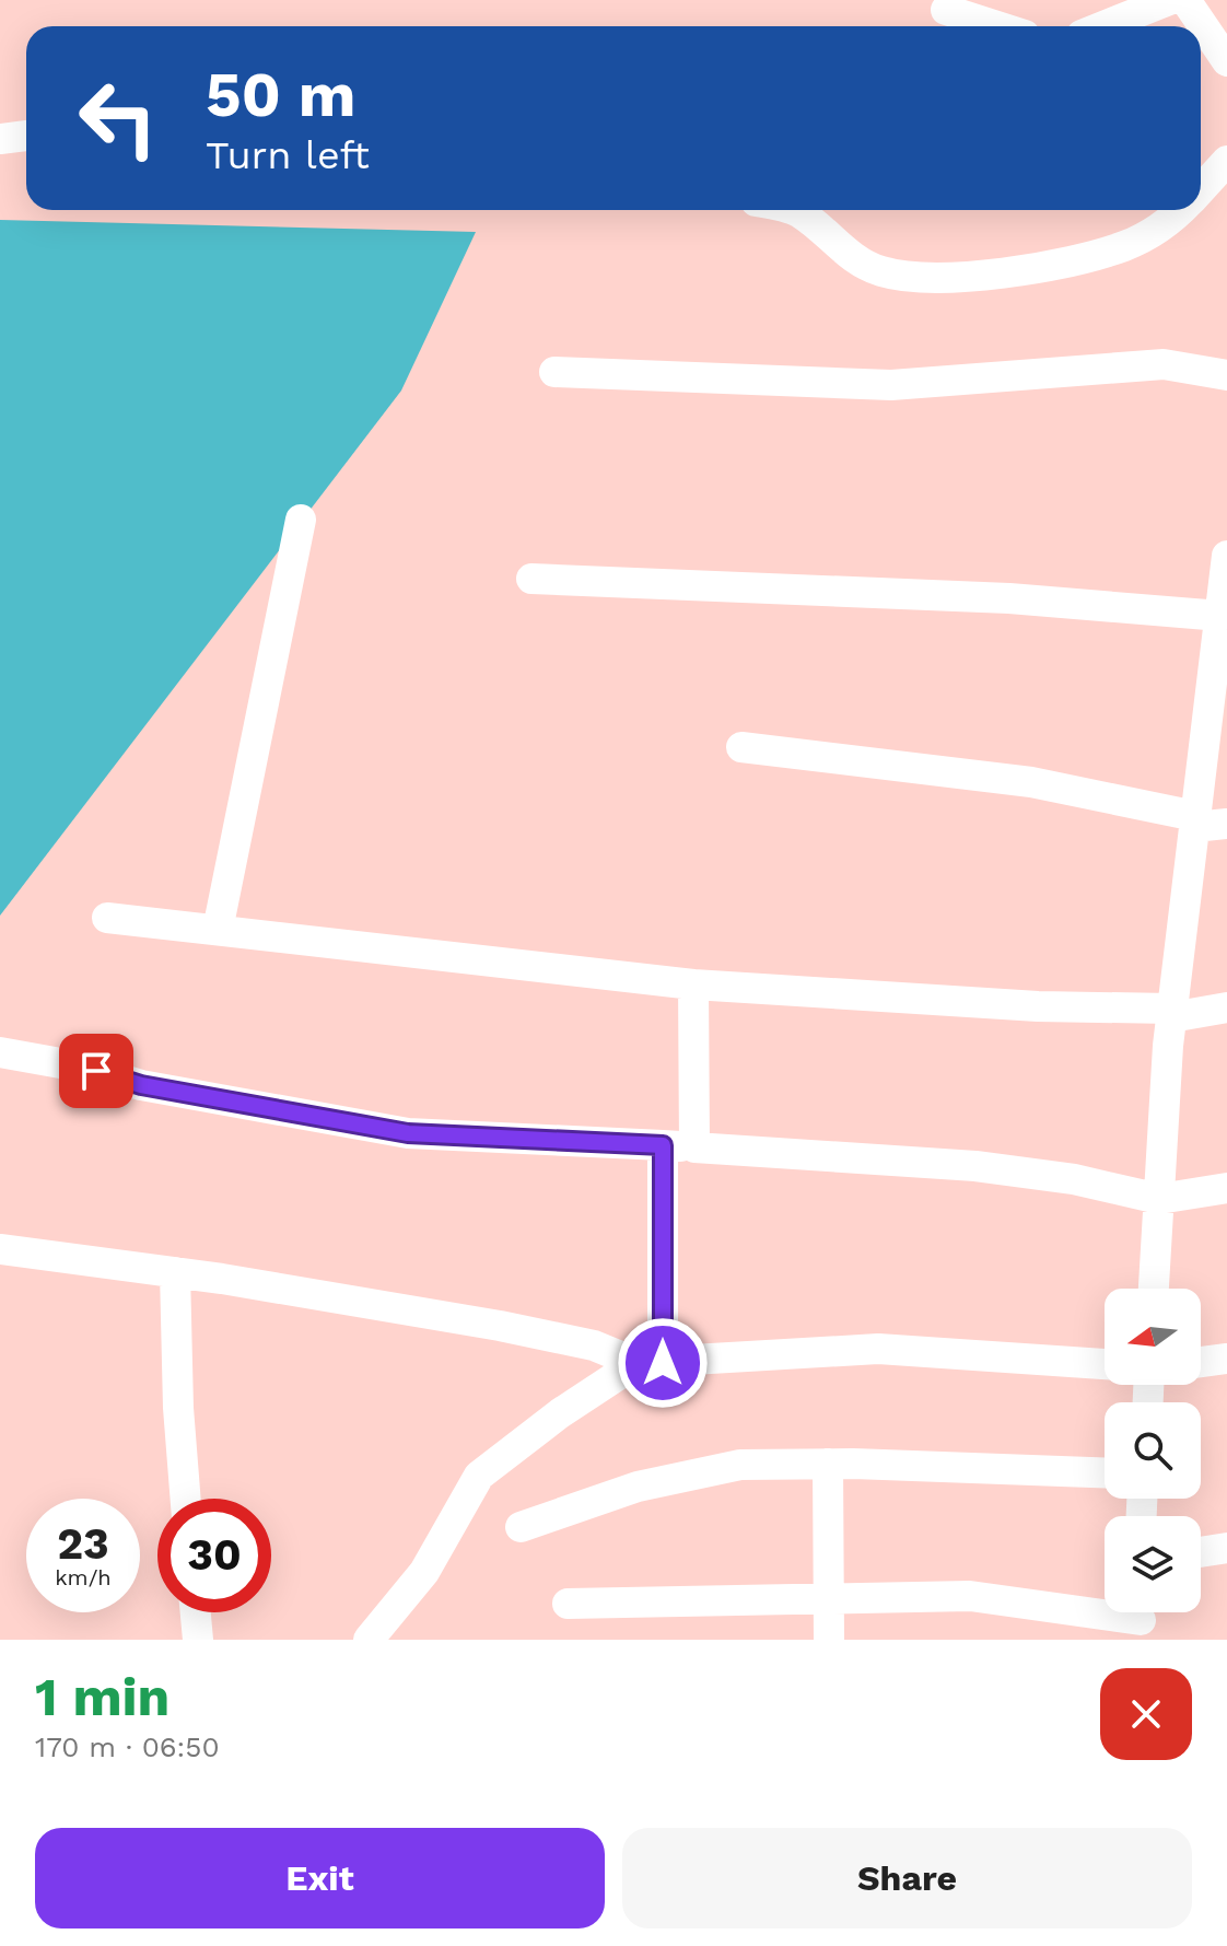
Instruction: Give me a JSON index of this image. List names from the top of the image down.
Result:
{
  "north": "left",
  "page": {
    "turn": ["50 m", "Turn left"],
    "speed": "23 km/h",
    "limit": "30",
    "heading": ["1 min", "170 m · 06:50"],
    "buttons": ["Exit", "Share"]
  }
}
